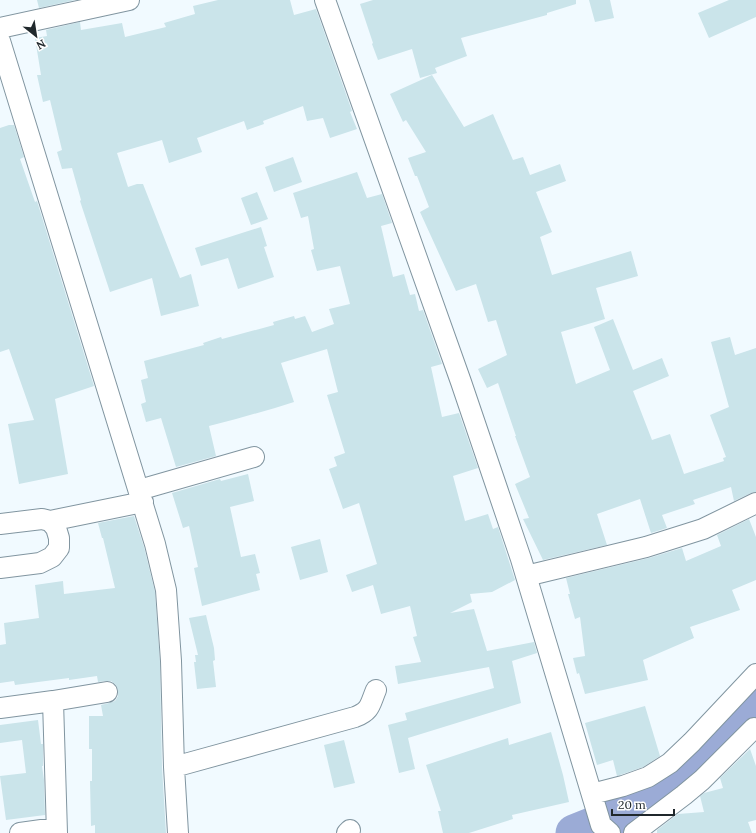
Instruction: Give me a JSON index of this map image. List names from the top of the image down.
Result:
{
  "scale_bar": "20 m",
  "north": "bottom right"
}
